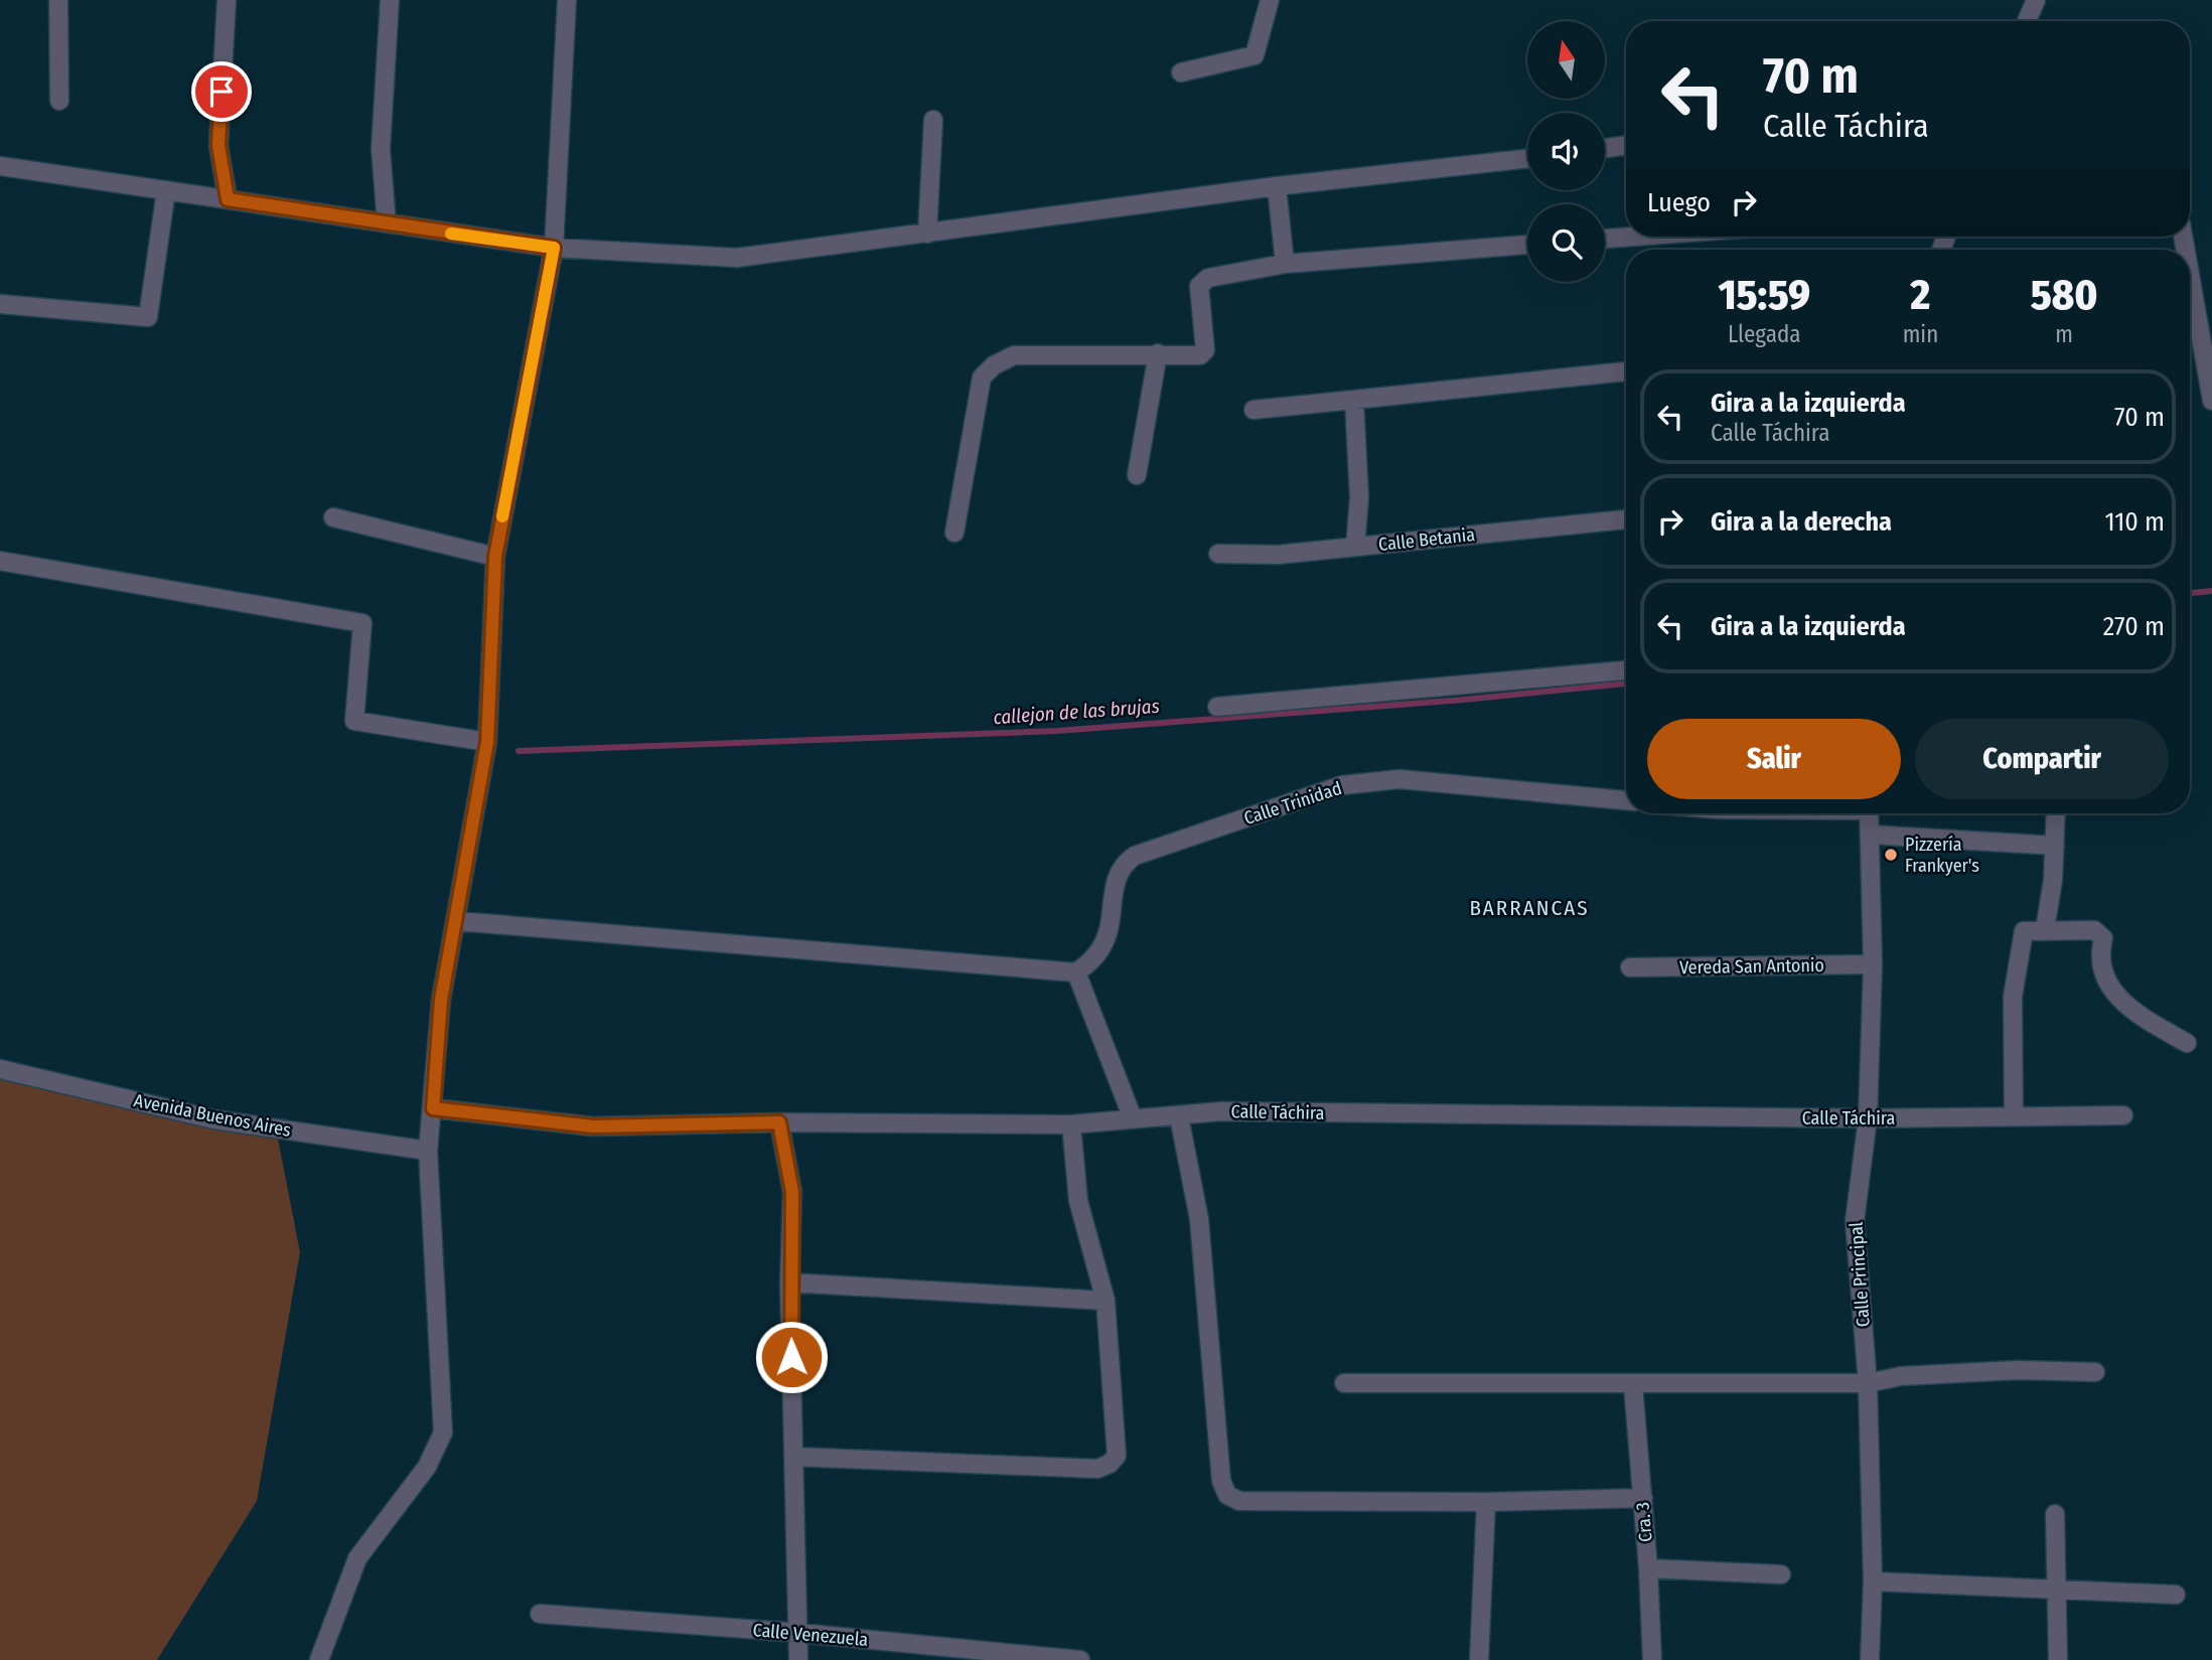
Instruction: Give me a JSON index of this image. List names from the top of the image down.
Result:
{
  "streets": {
    "street": [
      "Calle Betania",
      "Calle Trinidad",
      "Vereda San Antonio",
      "Calle Táchira",
      "Avenida Buenos Aires",
      "Calle Principal",
      "Cra. 3",
      "Calle Venezuela"
    ]
  },
  "crossings": [
    ["Vereda San Antonio", "Calle Principal"],
    ["Calle Táchira", "Calle Principal"]
  ],
  "districts": ["BARRANCAS"],
  "water": ["callejon de las brujas"],
  "places": ["Pizzería Frankyer's"],
  "north": "top",
  "page": {
    "turn": ["70 m", "Calle Táchira"],
    "then": "Luego",
    "eta": [
      "15:59",
      "Llegada",
      "2",
      "min",
      "580",
      "m"
    ],
    "list": [
      {
        "name": "Gira a la izquierda",
        "note": "Calle Táchira",
        "value": "70 m"
      },
      {
        "name": "Gira a la derecha",
        "value": "110 m"
      },
      {
        "name": "Gira a la izquierda",
        "value": "270 m"
      }
    ],
    "buttons": ["Salir", "Compartir"]
  }
}
